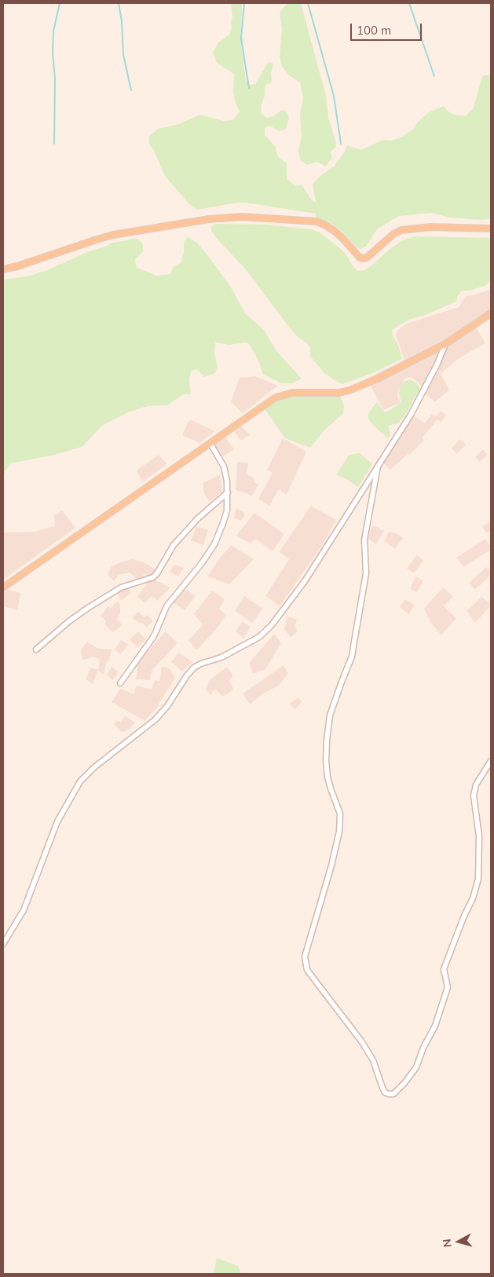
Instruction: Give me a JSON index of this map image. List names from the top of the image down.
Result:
{
  "scale_bar": "100 m",
  "north": "left"
}
